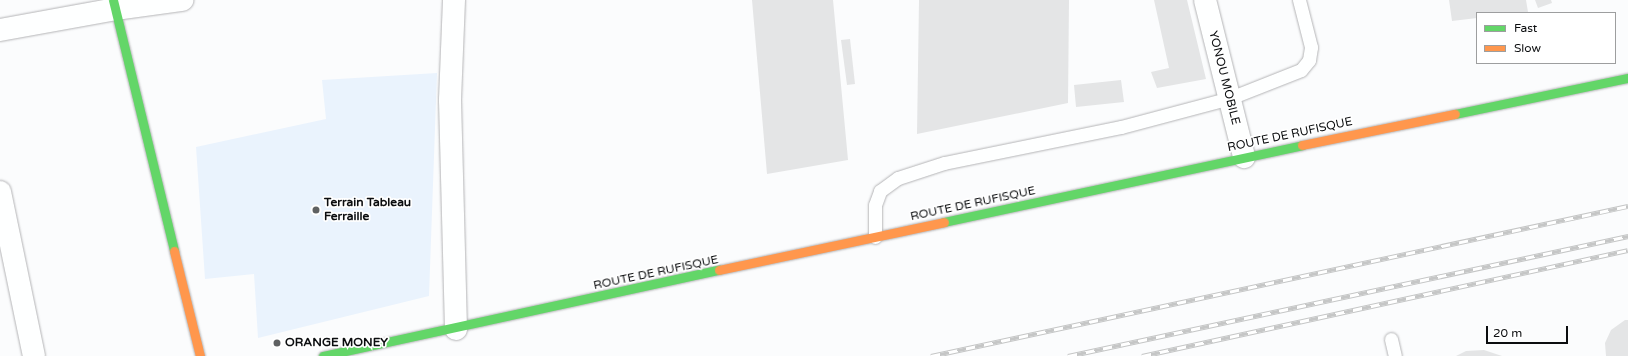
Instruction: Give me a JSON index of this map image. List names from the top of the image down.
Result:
{
  "streets": {
    "main road": ["ROUTE DE RUFISQUE"],
    "street": ["YONOU MOBILE"]
  },
  "crossings": [
    ["YONOU MOBILE", "ROUTE DE RUFISQUE"]
  ],
  "places": ["Terrain Tableau Ferraille", "ORANGE MONEY"],
  "legend": ["Fast", "Slow"],
  "scale_bar": "20 m"
}
